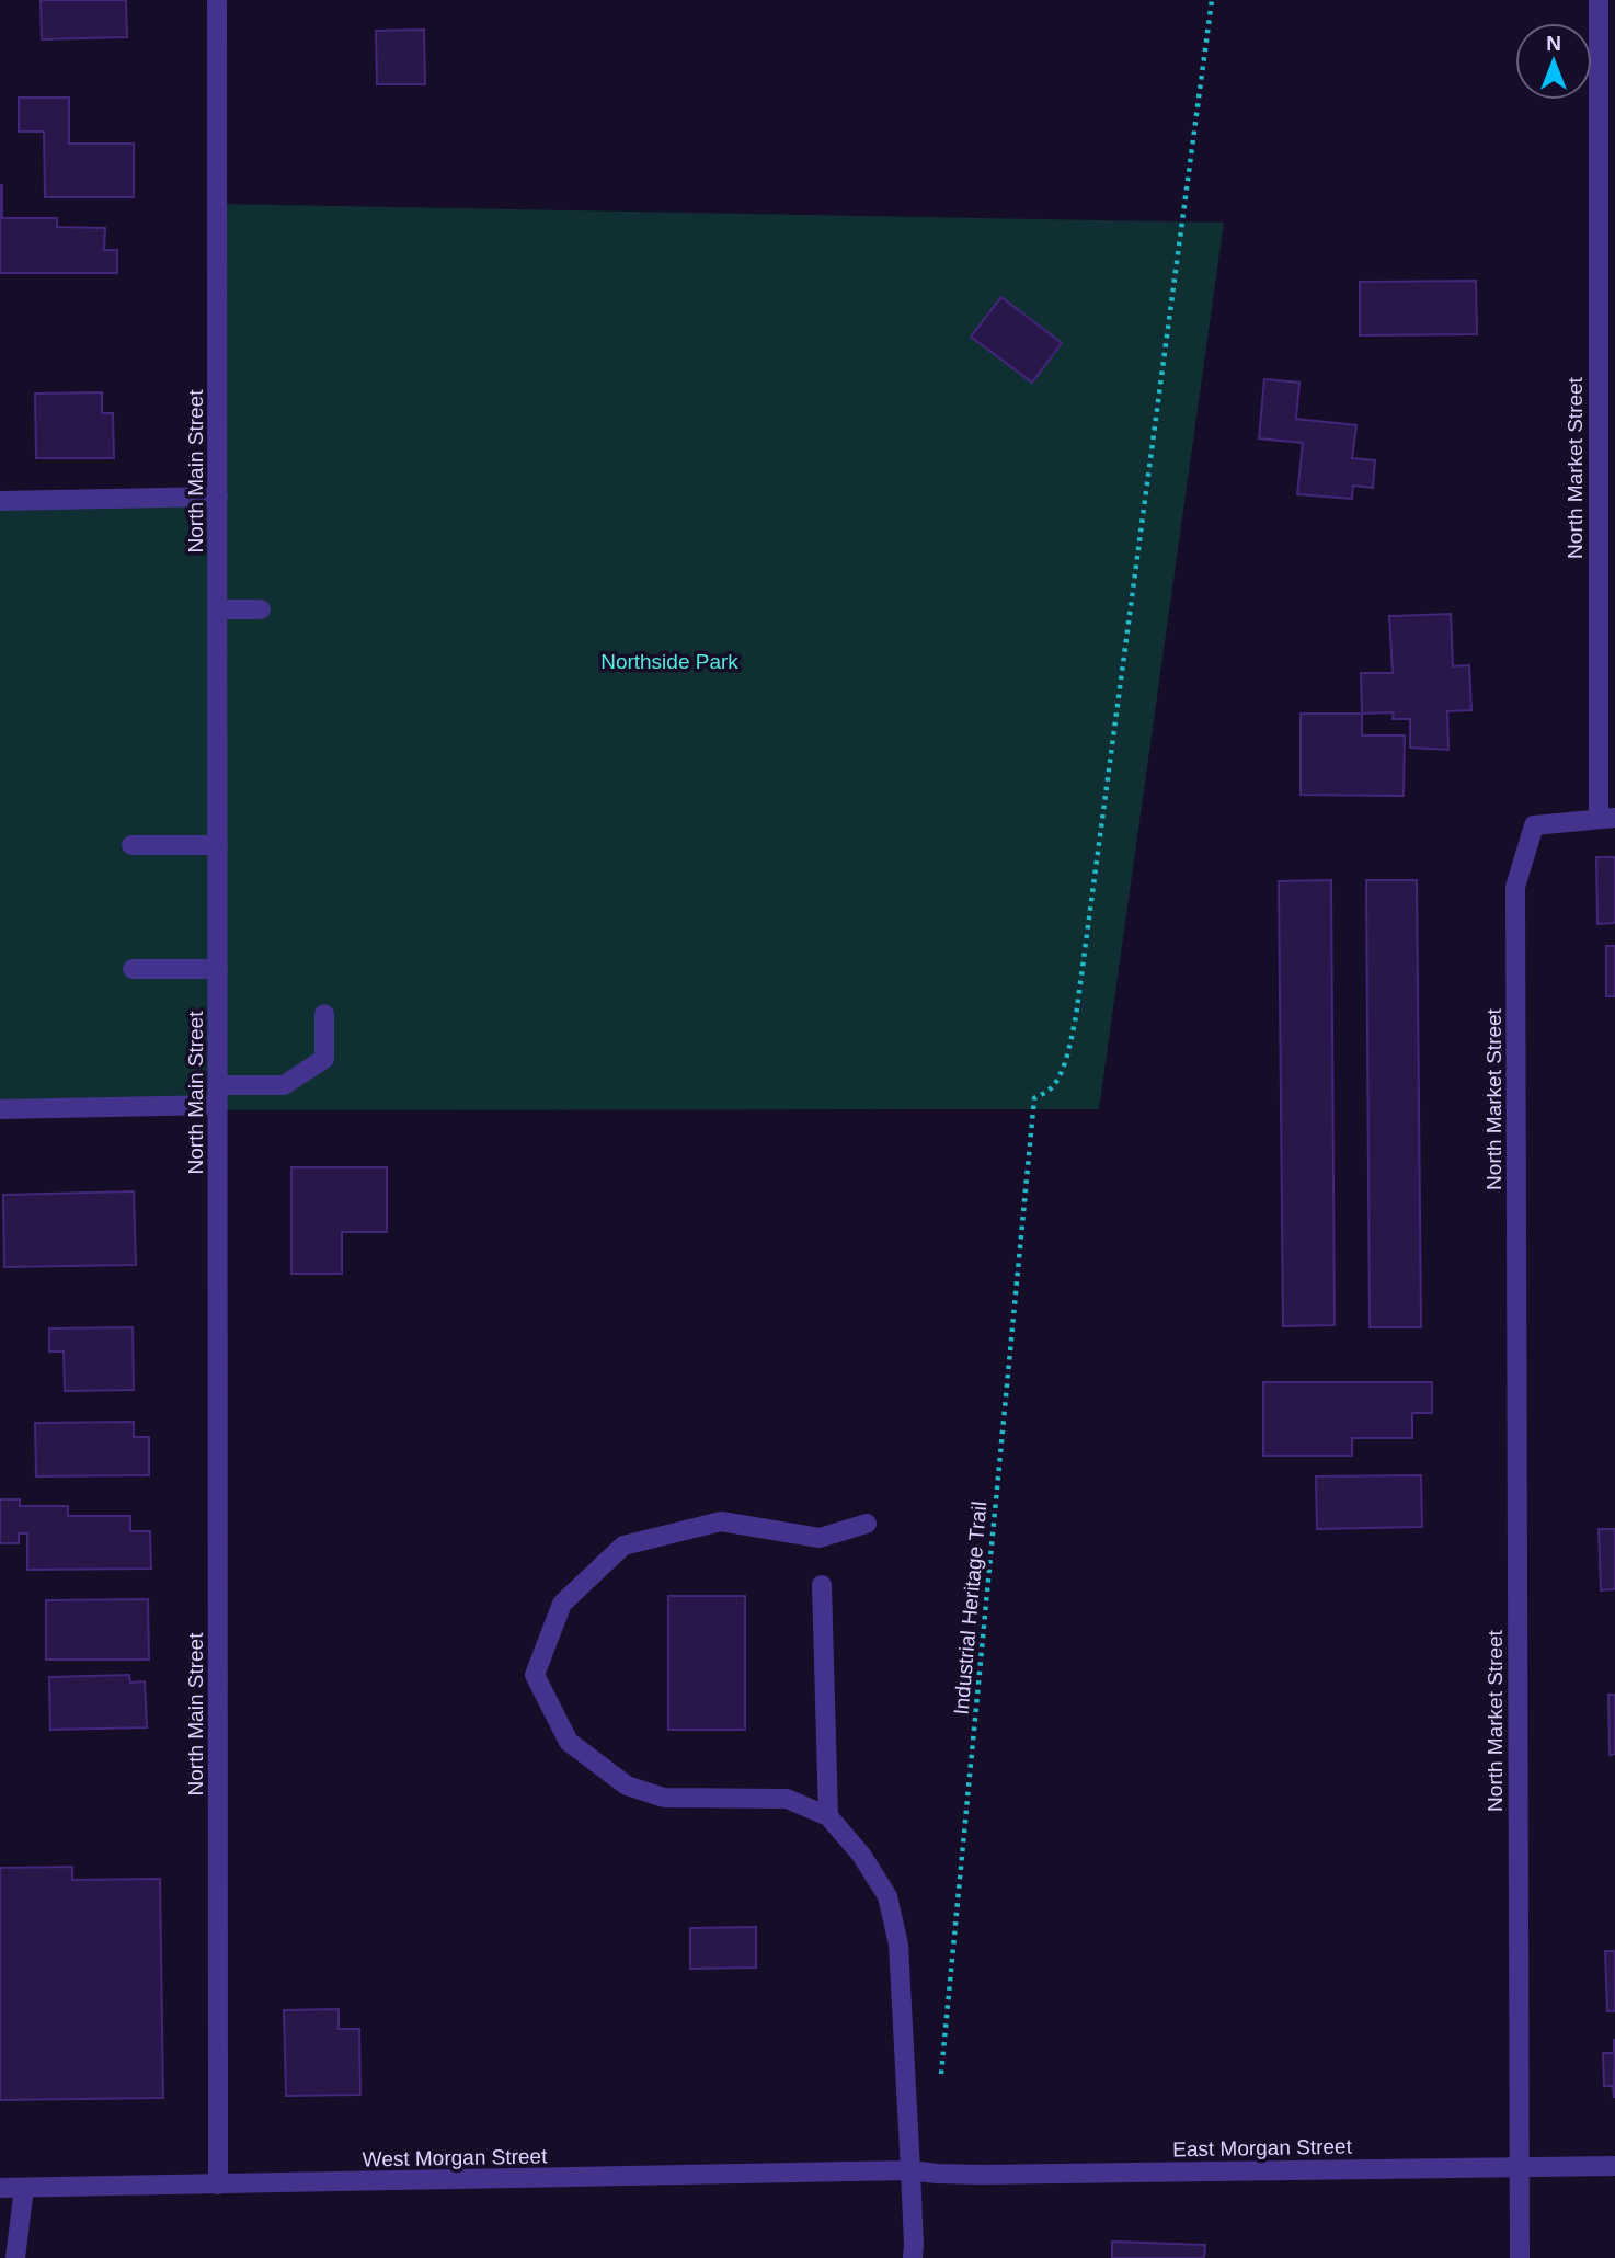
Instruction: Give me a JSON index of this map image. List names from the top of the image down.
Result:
{
  "streets": {
    "street": [
      "North Market Street",
      "North Main Street",
      "East Morgan Street",
      "West Morgan Street"
    ],
    "path": ["Industrial Heritage Trail"]
  },
  "crossings": [
    ["North Market Street", "East Morgan Street"],
    ["North Main Street", "West Morgan Street"],
    ["East Morgan Street", "West Morgan Street"]
  ],
  "parks": ["Northside Park"],
  "north": "top"
}
